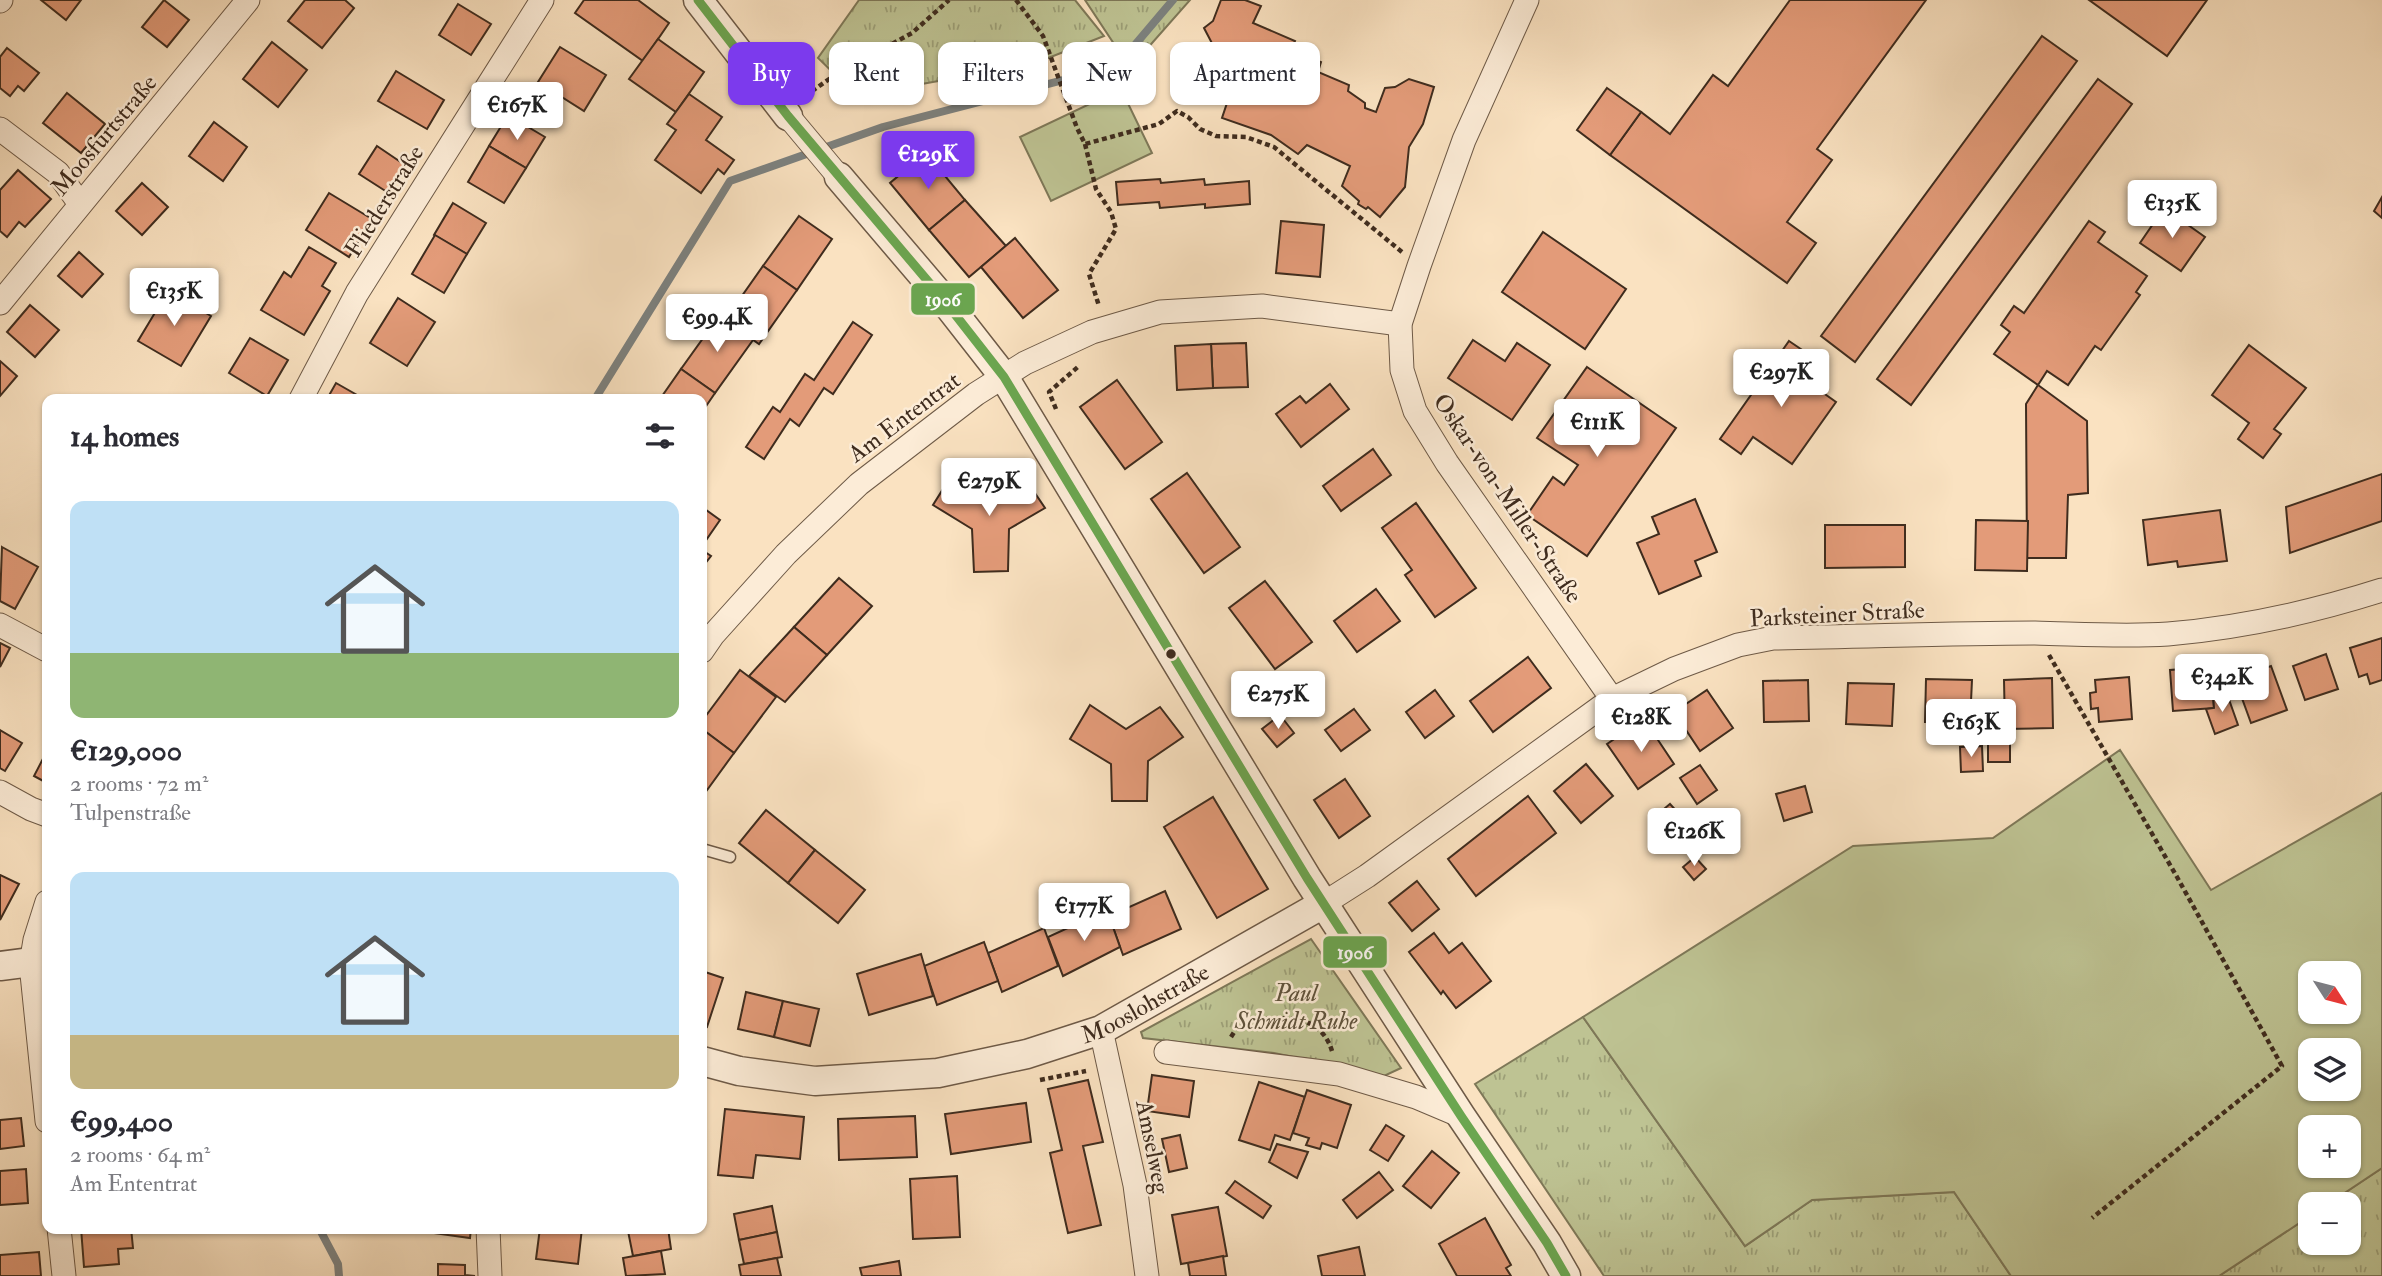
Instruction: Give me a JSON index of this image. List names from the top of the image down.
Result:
{
  "streets": {
    "street": [
      "Moosfurtstraße",
      "Fliederstraße",
      "Am Ententrat",
      "Oskar-von-Miller-Straße",
      "Parksteiner Straße",
      "Mooslohstraße",
      "Amselweg"
    ]
  },
  "crossings": [
    ["Am Ententrat", "Oskar-von-Miller-Straße"],
    ["Oskar-von-Miller-Straße", "Parksteiner Straße"],
    ["Parksteiner Straße", "Mooslohstraße"],
    ["Mooslohstraße", "Amselweg"]
  ],
  "parks": ["Paul Schmidt Ruhe"],
  "lines": ["transit line 1906"],
  "north": "bottom right",
  "page": {
    "chip": [
      "Buy",
      "Rent",
      "Filters",
      "New",
      "Apartment"
    ],
    "price": [
      "€167K",
      "€129K",
      "€135K",
      "€135K",
      "€99.4K",
      "€297K",
      "€111K",
      "€279K",
      "€342K",
      "€275K",
      "€128K",
      "€163K",
      "€126K",
      "€177K"
    ],
    "heading": "14 homes",
    "list": [
      {
        "name": "€129,000",
        "note": "2 rooms · 72 m² · Tulpenstraße"
      },
      {
        "name": "€99,400",
        "note": "2 rooms · 64 m² · Am Ententrat"
      }
    ],
    "map_buttons": ["+", "−"]
  }
}
